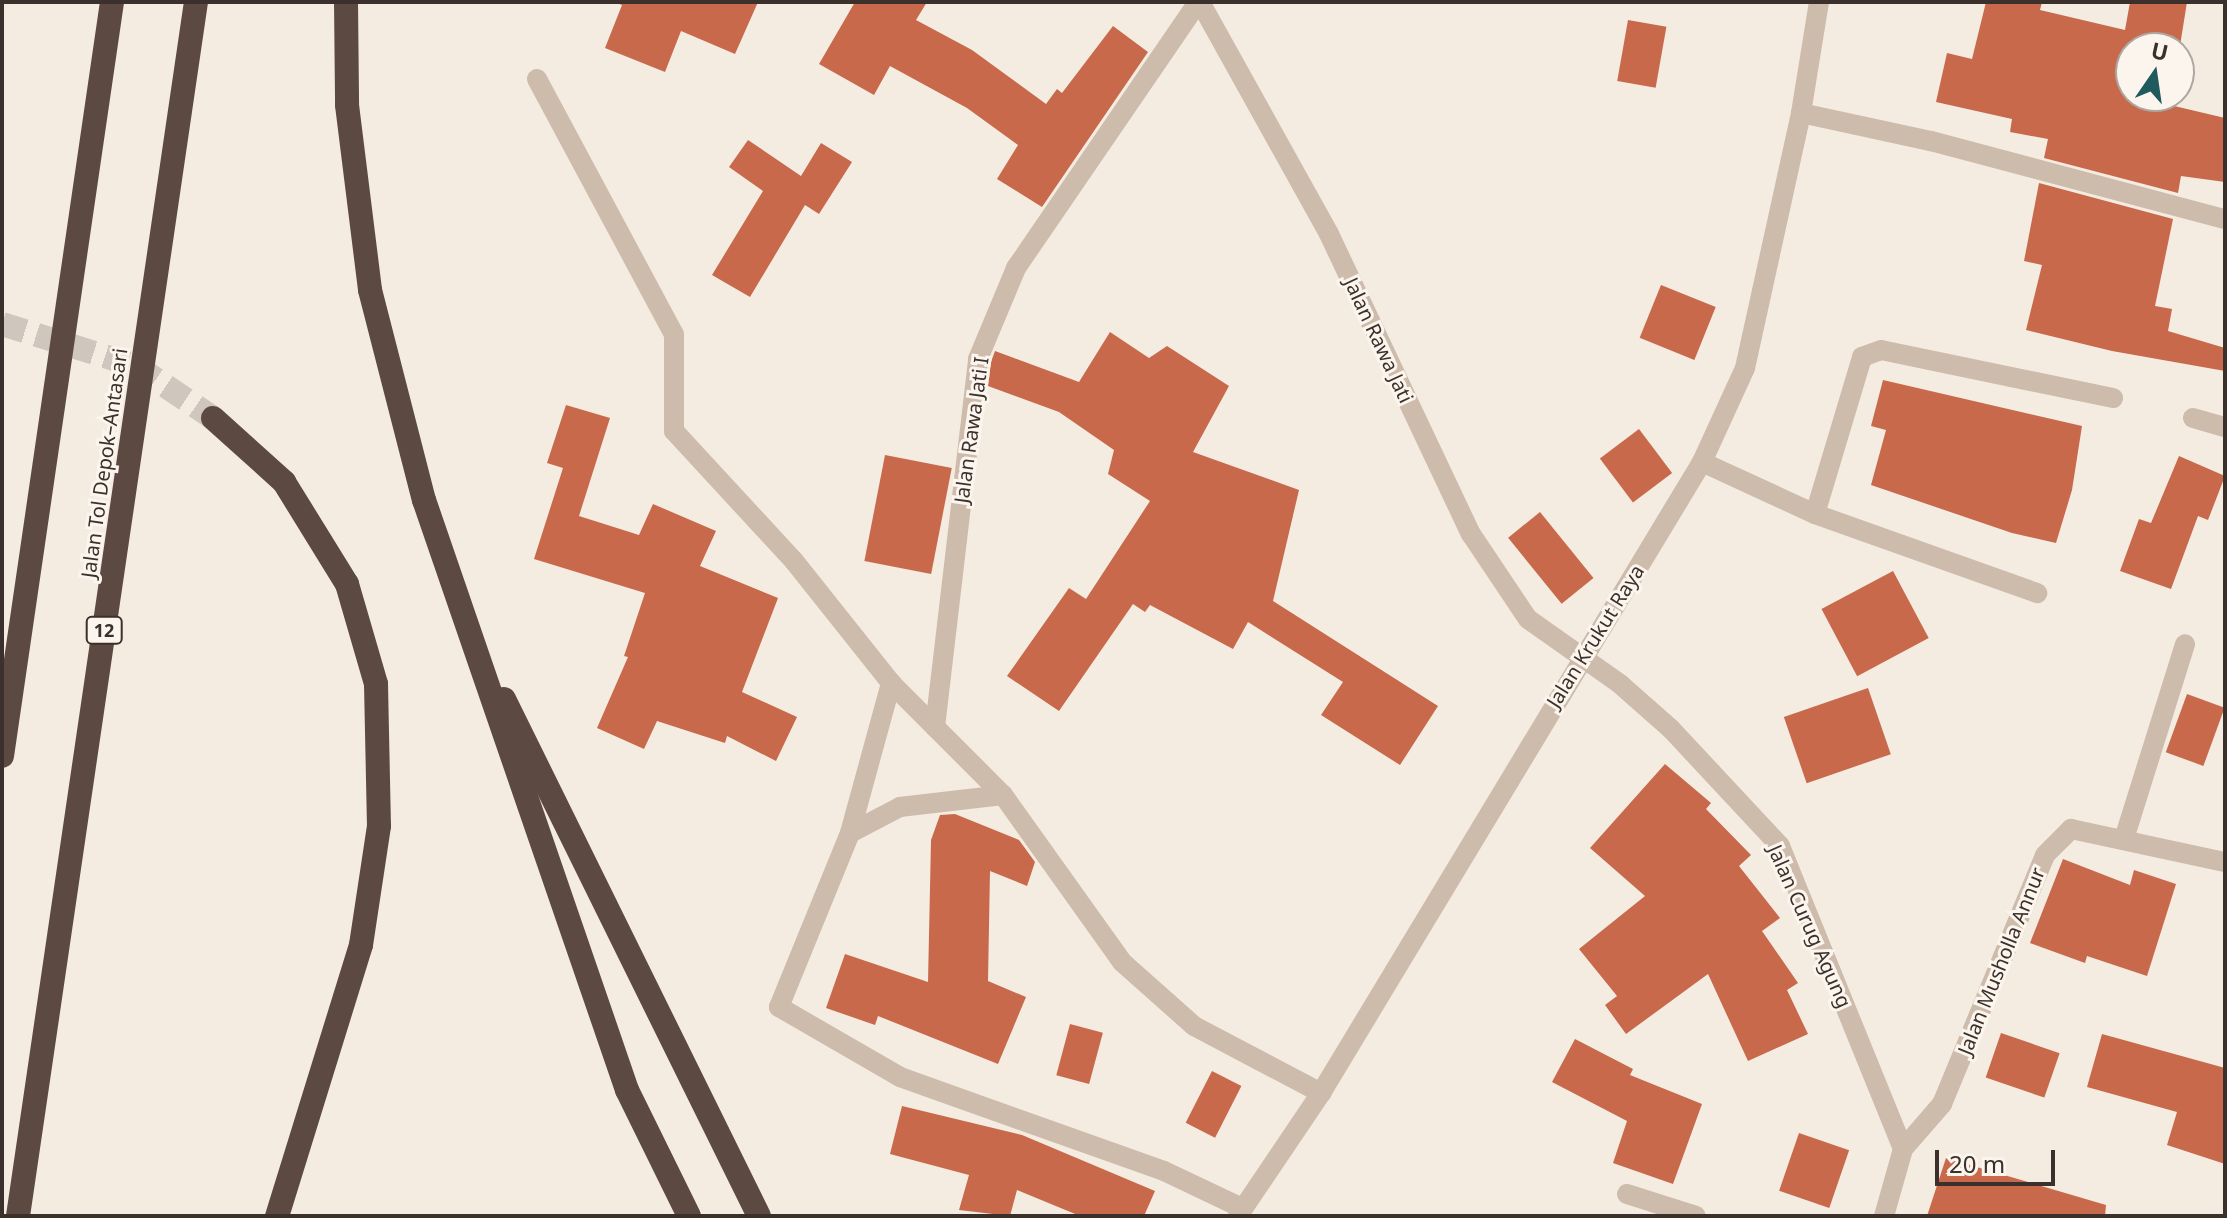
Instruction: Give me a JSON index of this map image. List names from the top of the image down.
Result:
{
  "streets": {
    "highway": ["Jalan Tol Depok–Antasari", "12"],
    "street": [
      "Jalan Rawa Jati",
      "Jalan Rawa Jati I",
      "Jalan Krukut Raya",
      "Jalan Curug Agung",
      "Jalan Musholla Annur"
    ]
  },
  "crossings": [
    ["Jalan Rawa Jati", "Jalan Rawa Jati I"],
    ["Jalan Rawa Jati", "Jalan Krukut Raya"],
    ["Jalan Rawa Jati", "Jalan Curug Agung"],
    ["Jalan Krukut Raya", "Jalan Curug Agung"],
    ["Jalan Curug Agung", "Jalan Musholla Annur"]
  ],
  "scale_bar": "20 m",
  "north": "top"
}
